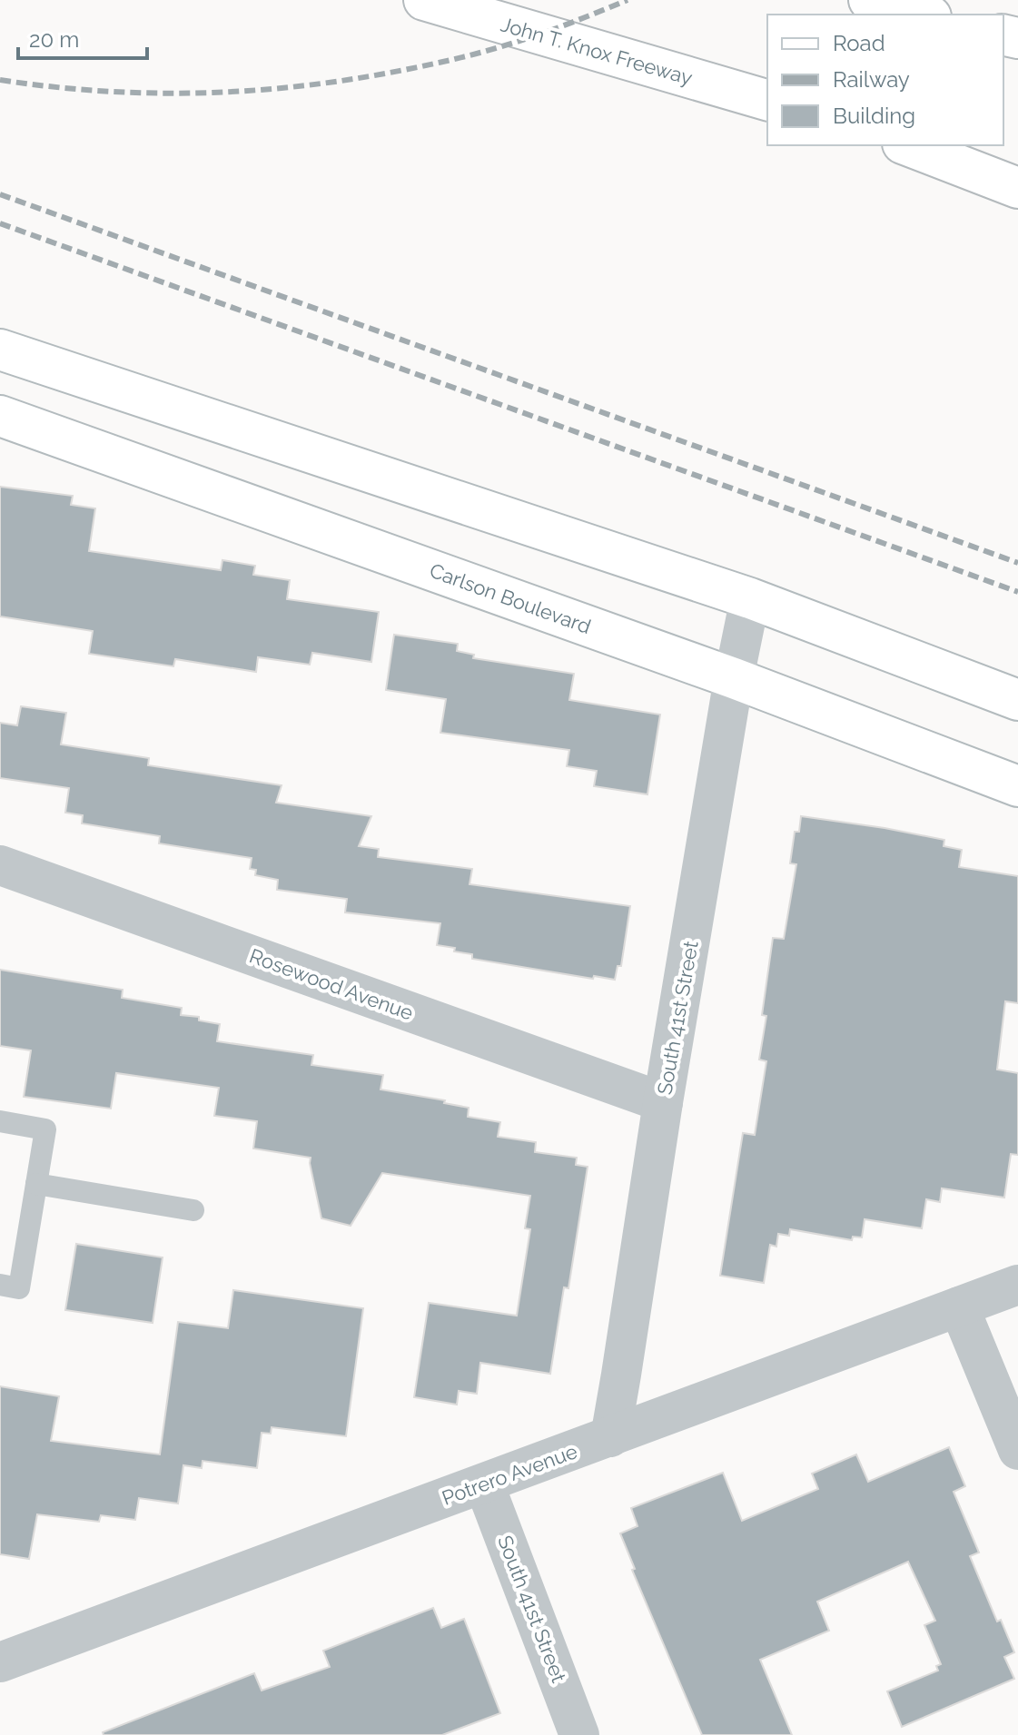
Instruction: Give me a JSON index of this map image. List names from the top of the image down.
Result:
{
  "streets": {
    "main road": ["John T. Knox Freeway", "Carlson Boulevard"],
    "street": ["Rosewood Avenue", "South 41st Street", "Potrero Avenue"]
  },
  "crossings": [
    ["Carlson Boulevard", "South 41st Street"],
    ["Rosewood Avenue", "South 41st Street"],
    ["South 41st Street", "Potrero Avenue"]
  ],
  "legend": ["Road", "Railway", "Building"],
  "scale_bar": "20 m"
}
